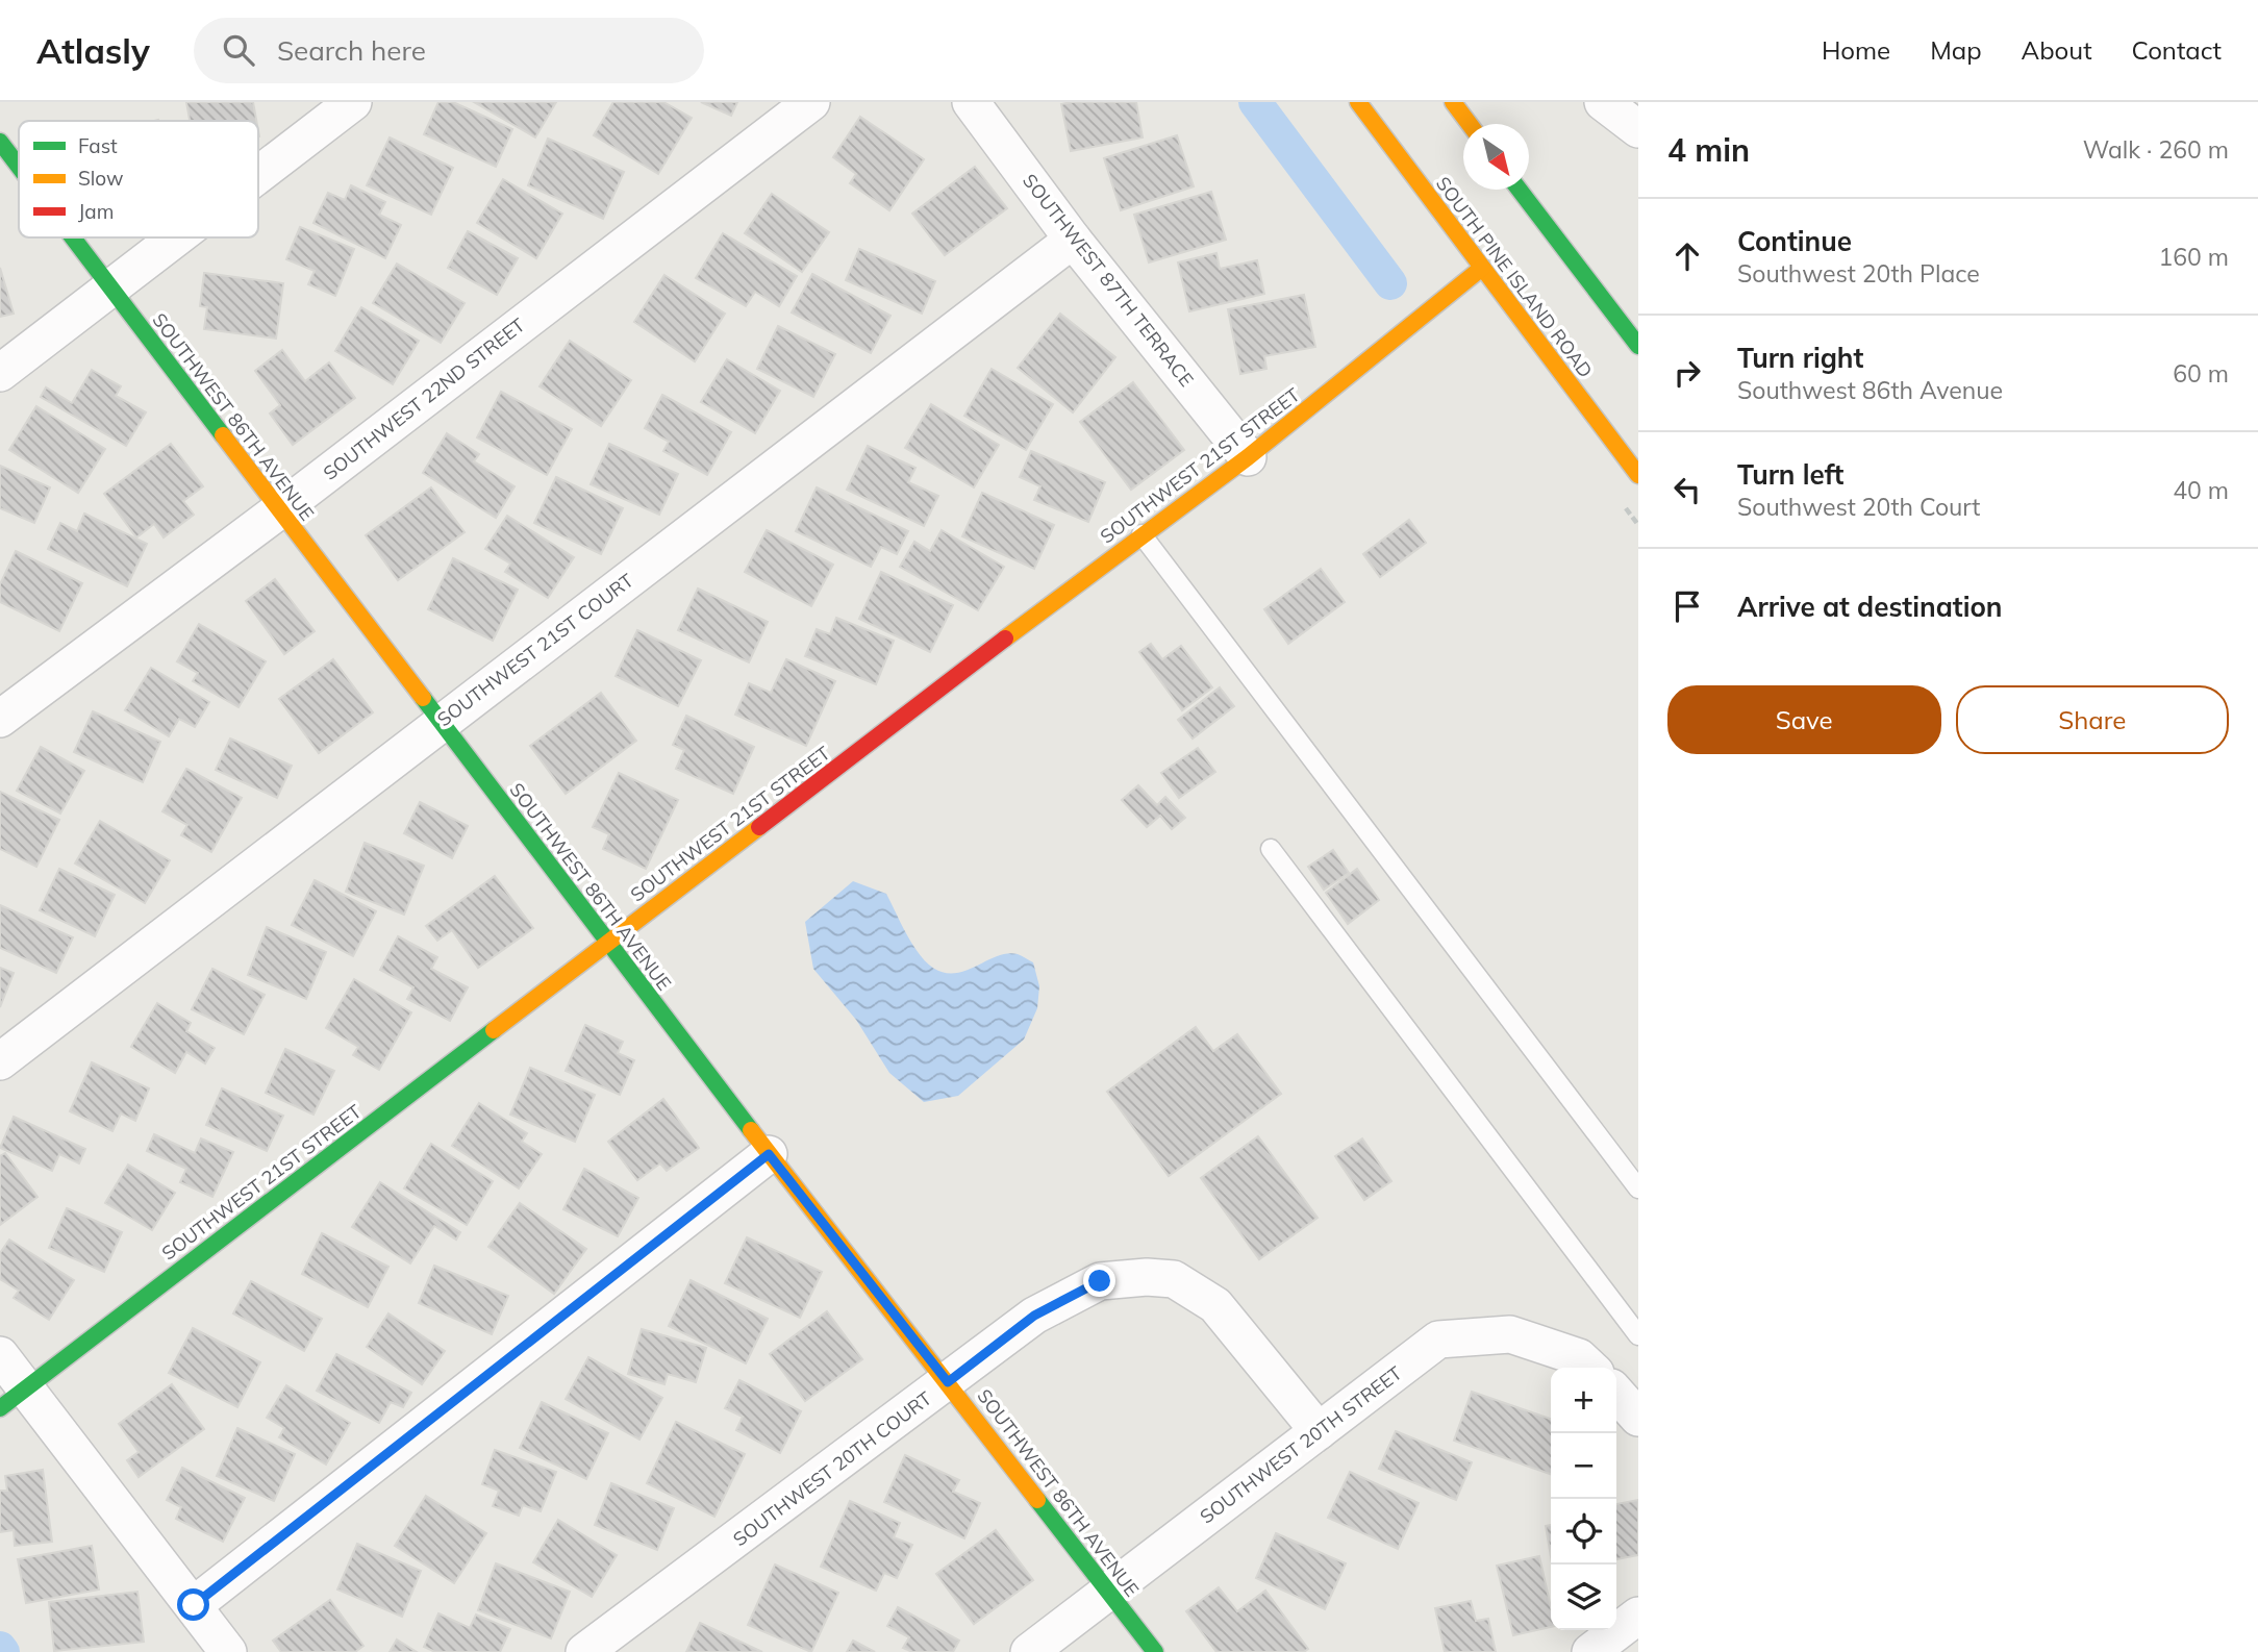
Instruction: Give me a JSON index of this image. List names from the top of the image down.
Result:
{
  "streets": {
    "street": [
      "SOUTH PINE ISLAND ROAD",
      "SOUTHWEST 87TH TERRACE",
      "SOUTHWEST 22ND STREET",
      "SOUTHWEST 86TH AVENUE",
      "SOUTHWEST 21ST STREET",
      "SOUTHWEST 21ST COURT",
      "SOUTHWEST 20TH STREET",
      "SOUTHWEST 20TH COURT"
    ]
  },
  "crossings": [
    ["SOUTH PINE ISLAND ROAD", "SOUTHWEST 21ST STREET"],
    ["SOUTHWEST 87TH TERRACE", "SOUTHWEST 21ST STREET"],
    ["SOUTHWEST 87TH TERRACE", "SOUTHWEST 21ST COURT"],
    ["SOUTHWEST 22ND STREET", "SOUTHWEST 86TH AVENUE"],
    ["SOUTHWEST 86TH AVENUE", "SOUTHWEST 21ST STREET"],
    ["SOUTHWEST 86TH AVENUE", "SOUTHWEST 21ST COURT"],
    ["SOUTHWEST 86TH AVENUE", "SOUTHWEST 20TH STREET"],
    ["SOUTHWEST 86TH AVENUE", "SOUTHWEST 20TH COURT"],
    ["SOUTHWEST 20TH STREET", "SOUTHWEST 20TH COURT"]
  ],
  "legend": ["Fast", "Slow", "Jam"],
  "north": "bottom right",
  "page": {
    "header": "Atlasly",
    "search": "Search here",
    "nav": [
      "Home",
      "Map",
      "About",
      "Contact"
    ],
    "heading": ["4 min", "Walk · 260 m"],
    "list": [
      ["Continue", "Southwest 20th Place", "160 m"],
      ["Turn right", "Southwest 86th Avenue", "60 m"],
      ["Turn left", "Southwest 20th Court", "40 m"],
      "Arrive at destination"
    ],
    "buttons": ["Save", "Share"],
    "map_buttons": ["+", "−"]
  }
}
